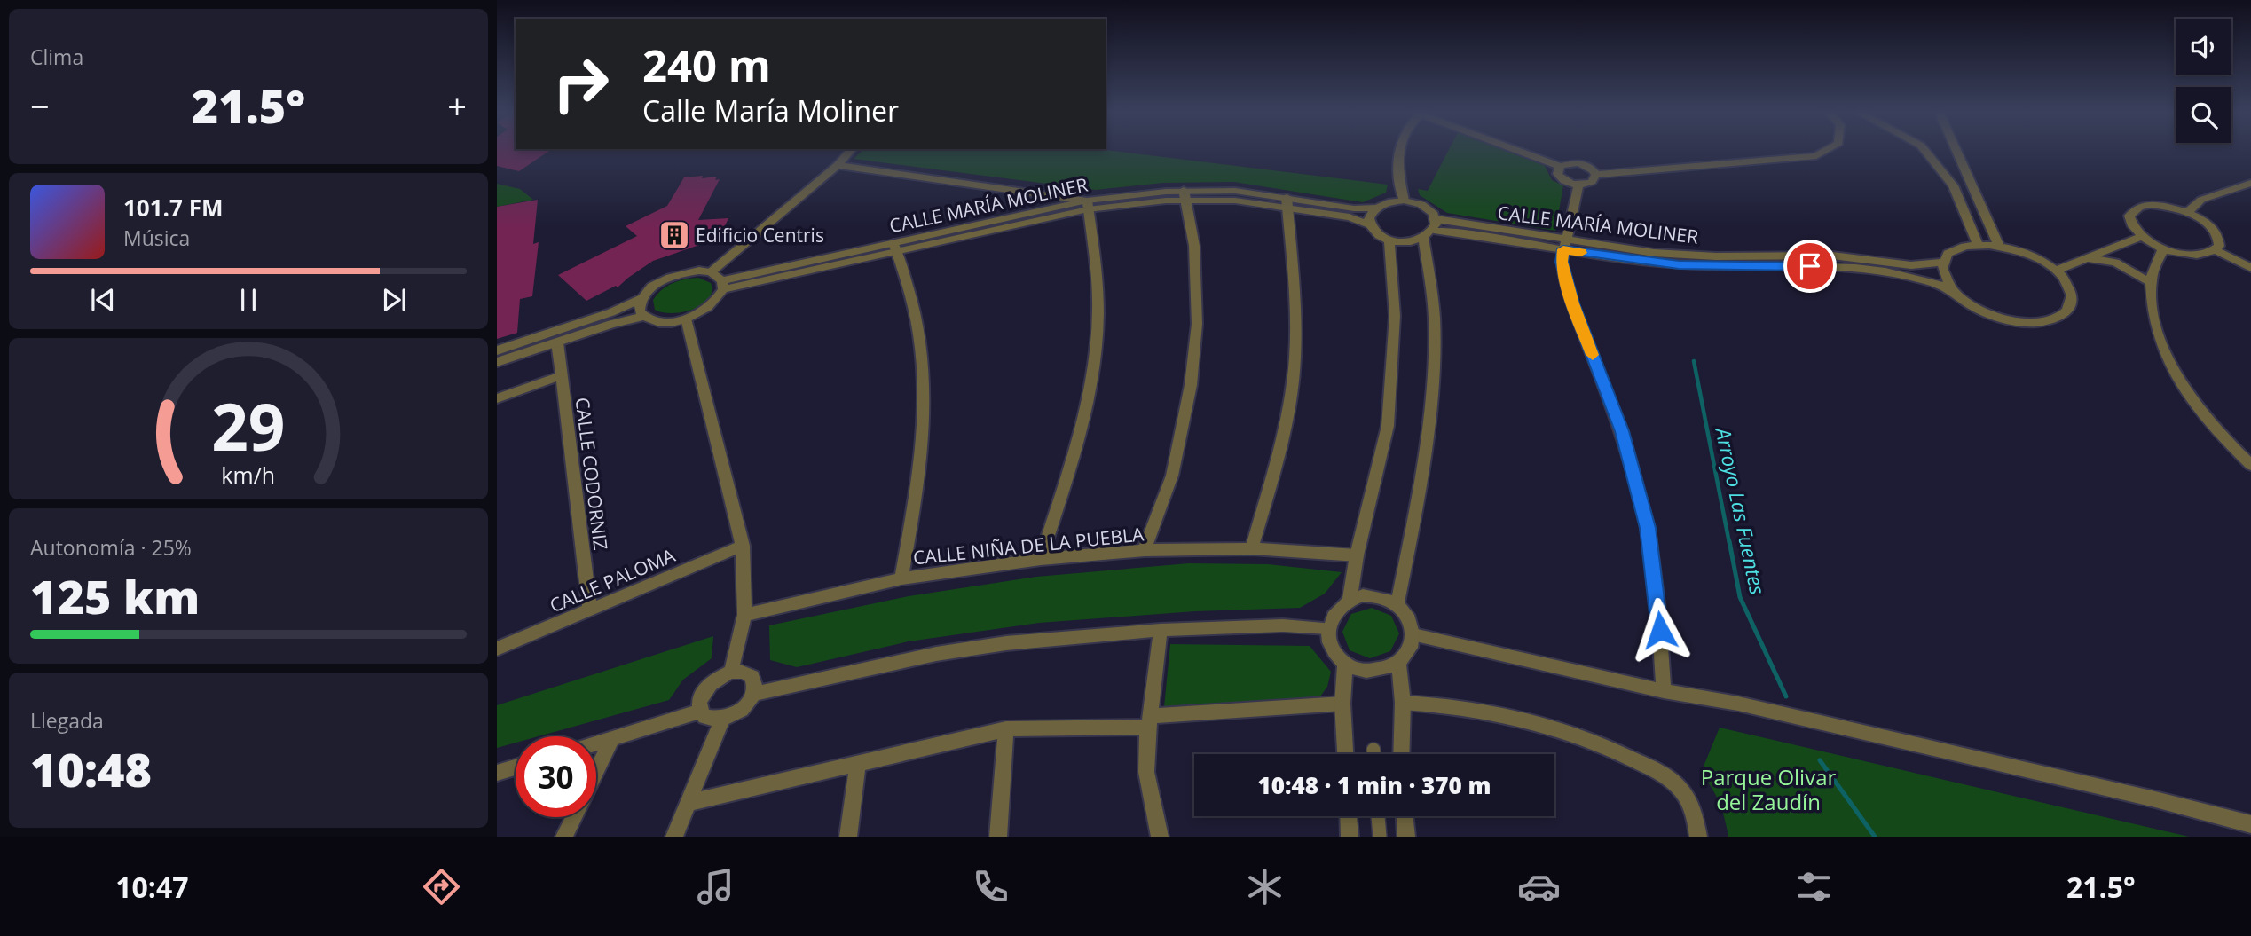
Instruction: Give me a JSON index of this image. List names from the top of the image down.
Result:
{
  "streets": {
    "street": [
      "CALLE MARÍA MOLINER",
      "CALLE CODORNIZ",
      "CALLE NIÑA DE LA PUEBLA",
      "CALLE PALOMA"
    ]
  },
  "crossings": [
    ["CALLE CODORNIZ", "CALLE PALOMA"]
  ],
  "water": ["Arroyo Las Fuentes"],
  "parks": ["Parque Olivar del Zaudín"],
  "places": {
    "building": ["Edificio Centris"]
  },
  "page": {
    "tile": [
      "Clima",
      ["Autonomía · 25%", "125 km"],
      ["Llegada", "10:48"]
    ],
    "turn": ["240 m", "Calle María Moliner"],
    "heat": ["−", "21.5°", "+"],
    "song": ["101.7 FM", "Música"],
    "limit": "30",
    "trip": "10:48 · 1 min · 370 m",
    "tabs": ["10:47", "21.5°"],
    "gauge": ["29", "km/h"]
  }
}
